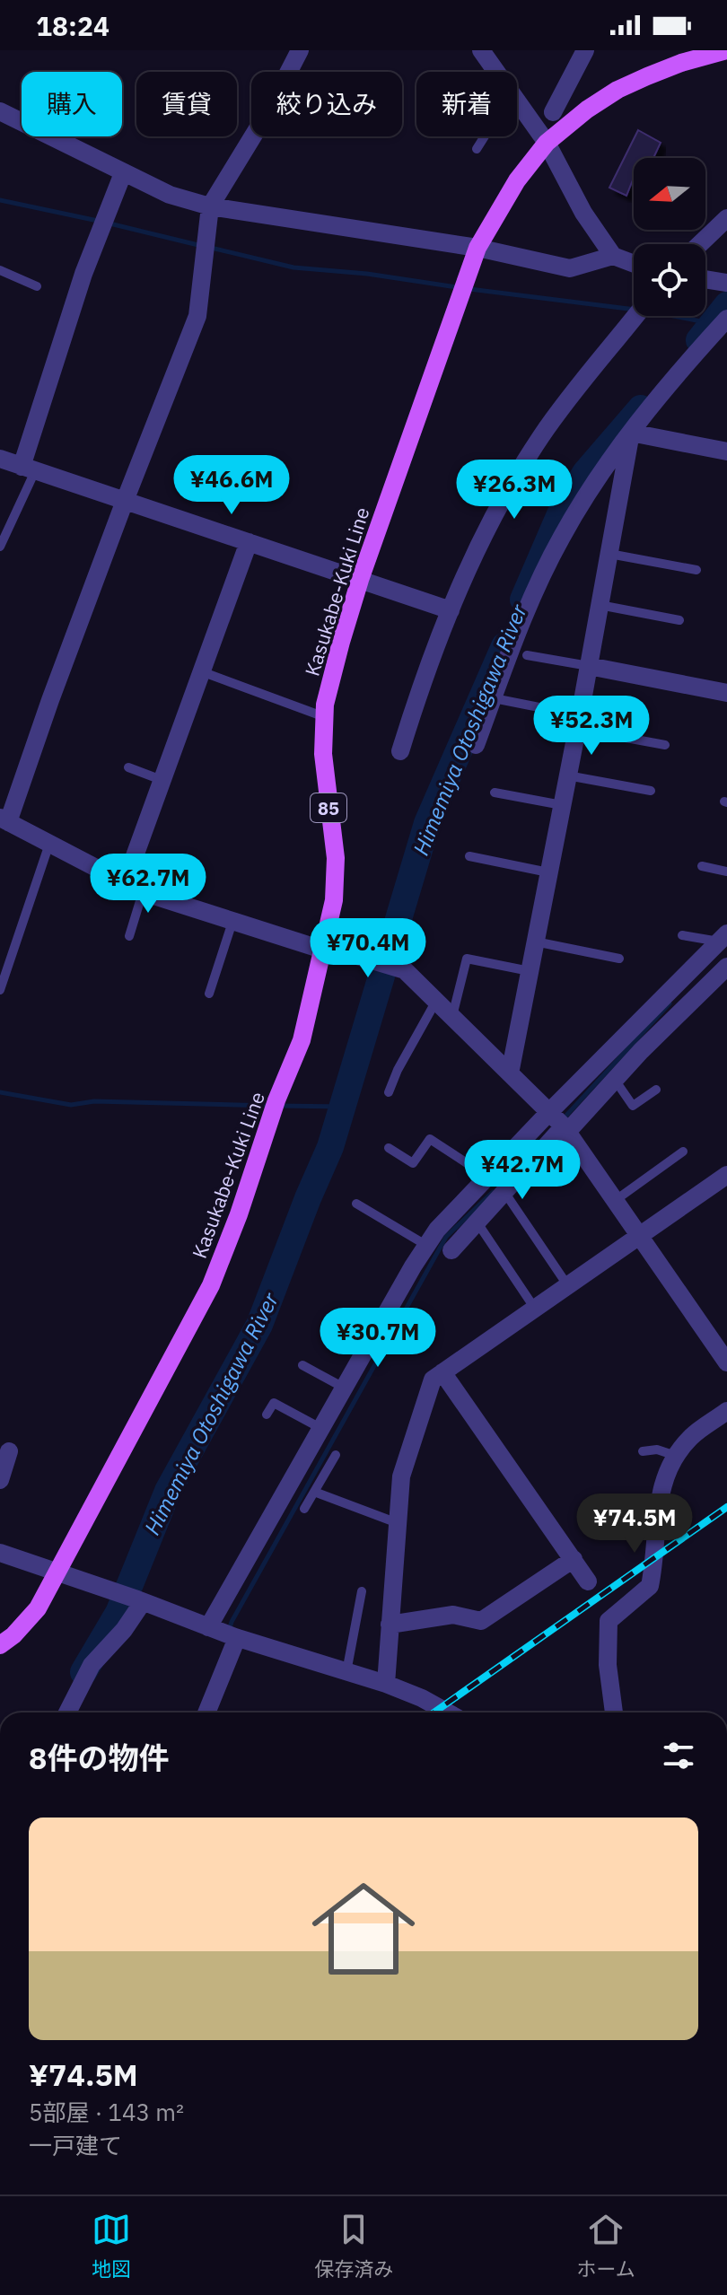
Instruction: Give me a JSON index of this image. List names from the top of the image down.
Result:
{
  "streets": {
    "main road": ["Kasukabe-Kuki Line", "85"]
  },
  "water": ["Himemiya Otoshigawa River"],
  "north": "left",
  "page": {
    "status": "18:24",
    "chip": [
      "購入",
      "賃貸",
      "絞り込み",
      "新着"
    ],
    "price": [
      "¥46.6M",
      "¥26.3M",
      "¥52.3M",
      "¥62.7M",
      "¥70.4M",
      "¥42.7M",
      "¥30.7M",
      "¥74.5M"
    ],
    "heading": "8件の物件",
    "list": [
      {
        "name": "¥74.5M",
        "note": "5部屋 · 143 m² · 一戸建て"
      }
    ],
    "tabs": ["地図", "保存済み", "ホーム"]
  }
}
